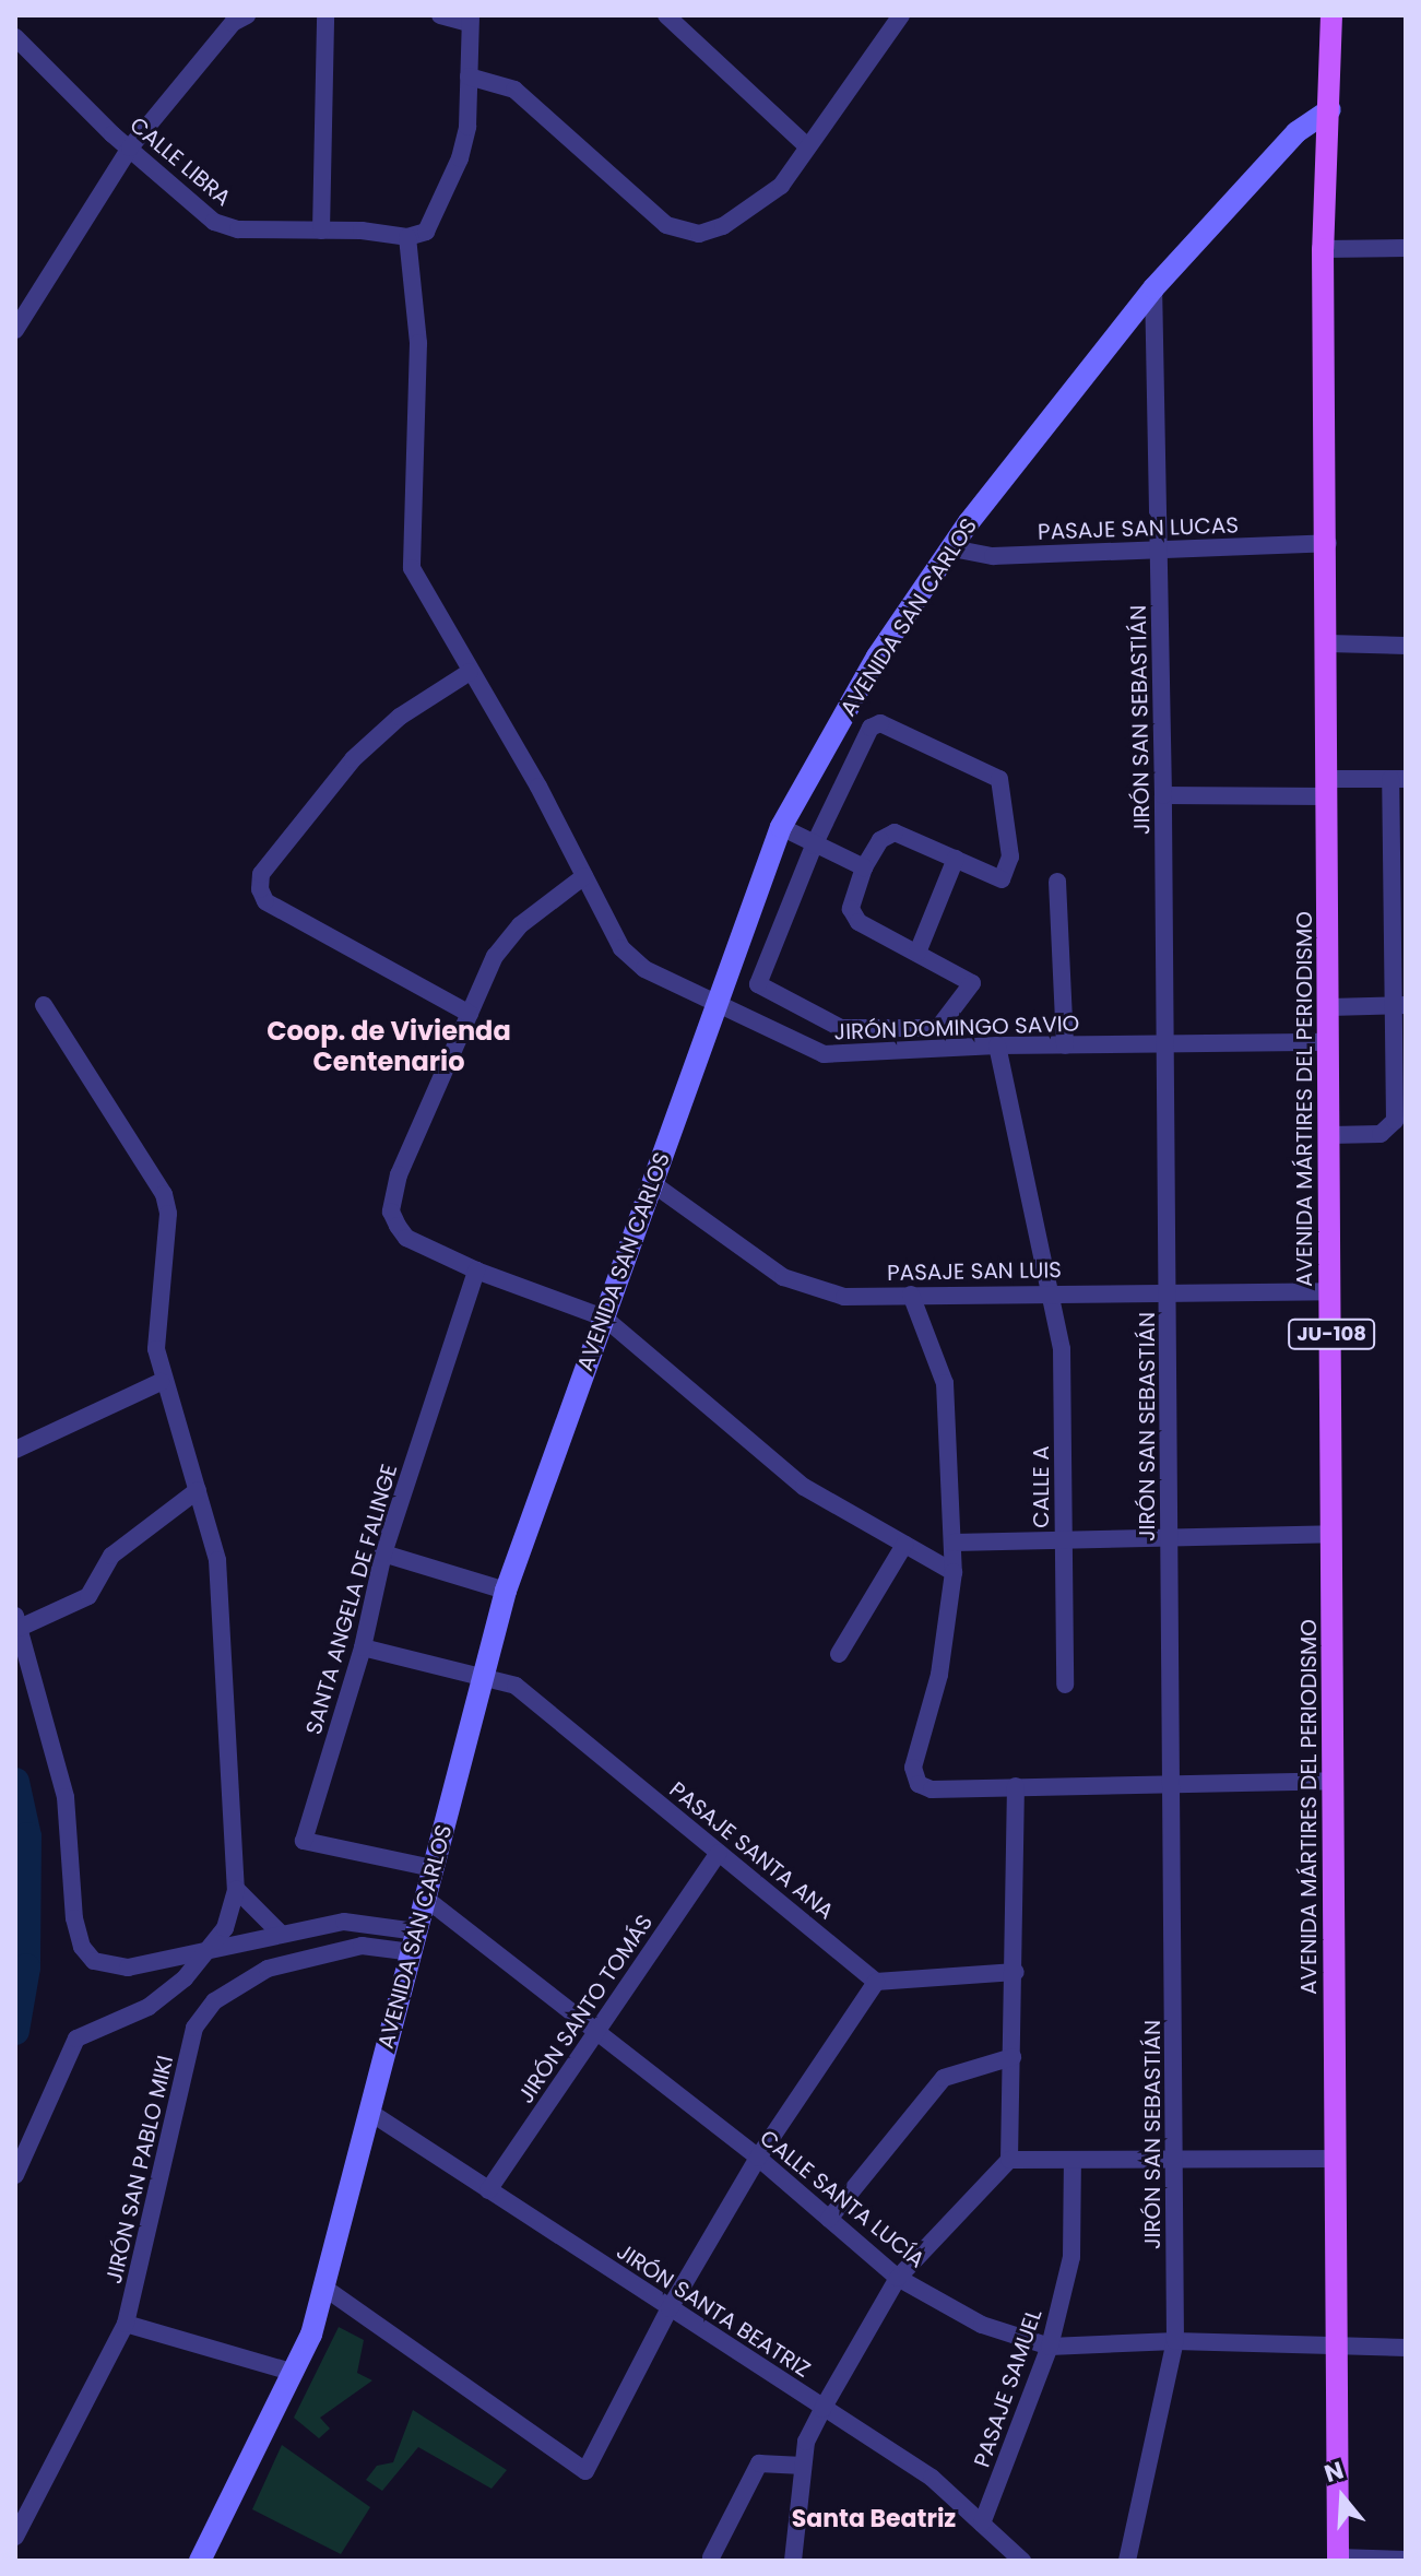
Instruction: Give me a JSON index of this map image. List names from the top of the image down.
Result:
{
  "streets": {
    "main road": ["AVENIDA SAN CARLOS", "AVENIDA MÁRTIRES DEL PERIODISMO", "JU-108"],
    "street": [
      "CALLE LIBRA",
      "PASAJE SAN LUCAS",
      "JIRÓN SAN SEBASTIÁN",
      "JIRÓN DOMINGO SAVIO",
      "PASAJE SAN LUIS",
      "CALLE A",
      "SANTA ANGELA DE FALINGE",
      "PASAJE SANTA ANA",
      "JIRÓN SANTO TOMÁS",
      "JIRÓN SAN PABLO MIKI",
      "CALLE SANTA LUCÍA",
      "JIRÓN SANTA BEATRIZ",
      "PASAJE SAMUEL"
    ]
  },
  "crossings": [
    ["CALLE LIBRA", "JIRÓN DOMINGO SAVIO"],
    ["PASAJE SAN LUCAS", "AVENIDA SAN CARLOS"],
    ["PASAJE SAN LUCAS", "JIRÓN SAN SEBASTIÁN"],
    ["PASAJE SAN LUCAS", "AVENIDA MÁRTIRES DEL PERIODISMO"],
    ["AVENIDA SAN CARLOS", "JIRÓN SAN SEBASTIÁN"],
    ["AVENIDA SAN CARLOS", "JIRÓN DOMINGO SAVIO"],
    ["AVENIDA SAN CARLOS", "AVENIDA MÁRTIRES DEL PERIODISMO"],
    ["AVENIDA SAN CARLOS", "PASAJE SAN LUIS"],
    ["AVENIDA SAN CARLOS", "SANTA ANGELA DE FALINGE"],
    ["AVENIDA SAN CARLOS", "PASAJE SANTA ANA"],
    ["AVENIDA SAN CARLOS", "JIRÓN SAN PABLO MIKI"],
    ["AVENIDA SAN CARLOS", "CALLE SANTA LUCÍA"],
    ["AVENIDA SAN CARLOS", "JIRÓN SANTA BEATRIZ"],
    ["JIRÓN SAN SEBASTIÁN", "JIRÓN DOMINGO SAVIO"],
    ["JIRÓN SAN SEBASTIÁN", "PASAJE SAN LUIS"],
    ["JIRÓN SAN SEBASTIÁN", "CALLE SANTA LUCÍA"],
    ["JIRÓN DOMINGO SAVIO", "AVENIDA MÁRTIRES DEL PERIODISMO"],
    ["JIRÓN DOMINGO SAVIO", "CALLE A"],
    ["AVENIDA MÁRTIRES DEL PERIODISMO", "PASAJE SAN LUIS"],
    ["AVENIDA MÁRTIRES DEL PERIODISMO", "CALLE SANTA LUCÍA"],
    ["PASAJE SAN LUIS", "CALLE A"],
    ["SANTA ANGELA DE FALINGE", "PASAJE SANTA ANA"],
    ["PASAJE SANTA ANA", "JIRÓN SANTO TOMÁS"],
    ["JIRÓN SANTO TOMÁS", "CALLE SANTA LUCÍA"],
    ["JIRÓN SANTO TOMÁS", "JIRÓN SANTA BEATRIZ"],
    ["CALLE SANTA LUCÍA", "PASAJE SAMUEL"],
    ["JIRÓN SANTA BEATRIZ", "PASAJE SAMUEL"]
  ],
  "districts": ["Coop. de Vivienda Centenario", "Santa Beatriz"],
  "north": "top"
}
